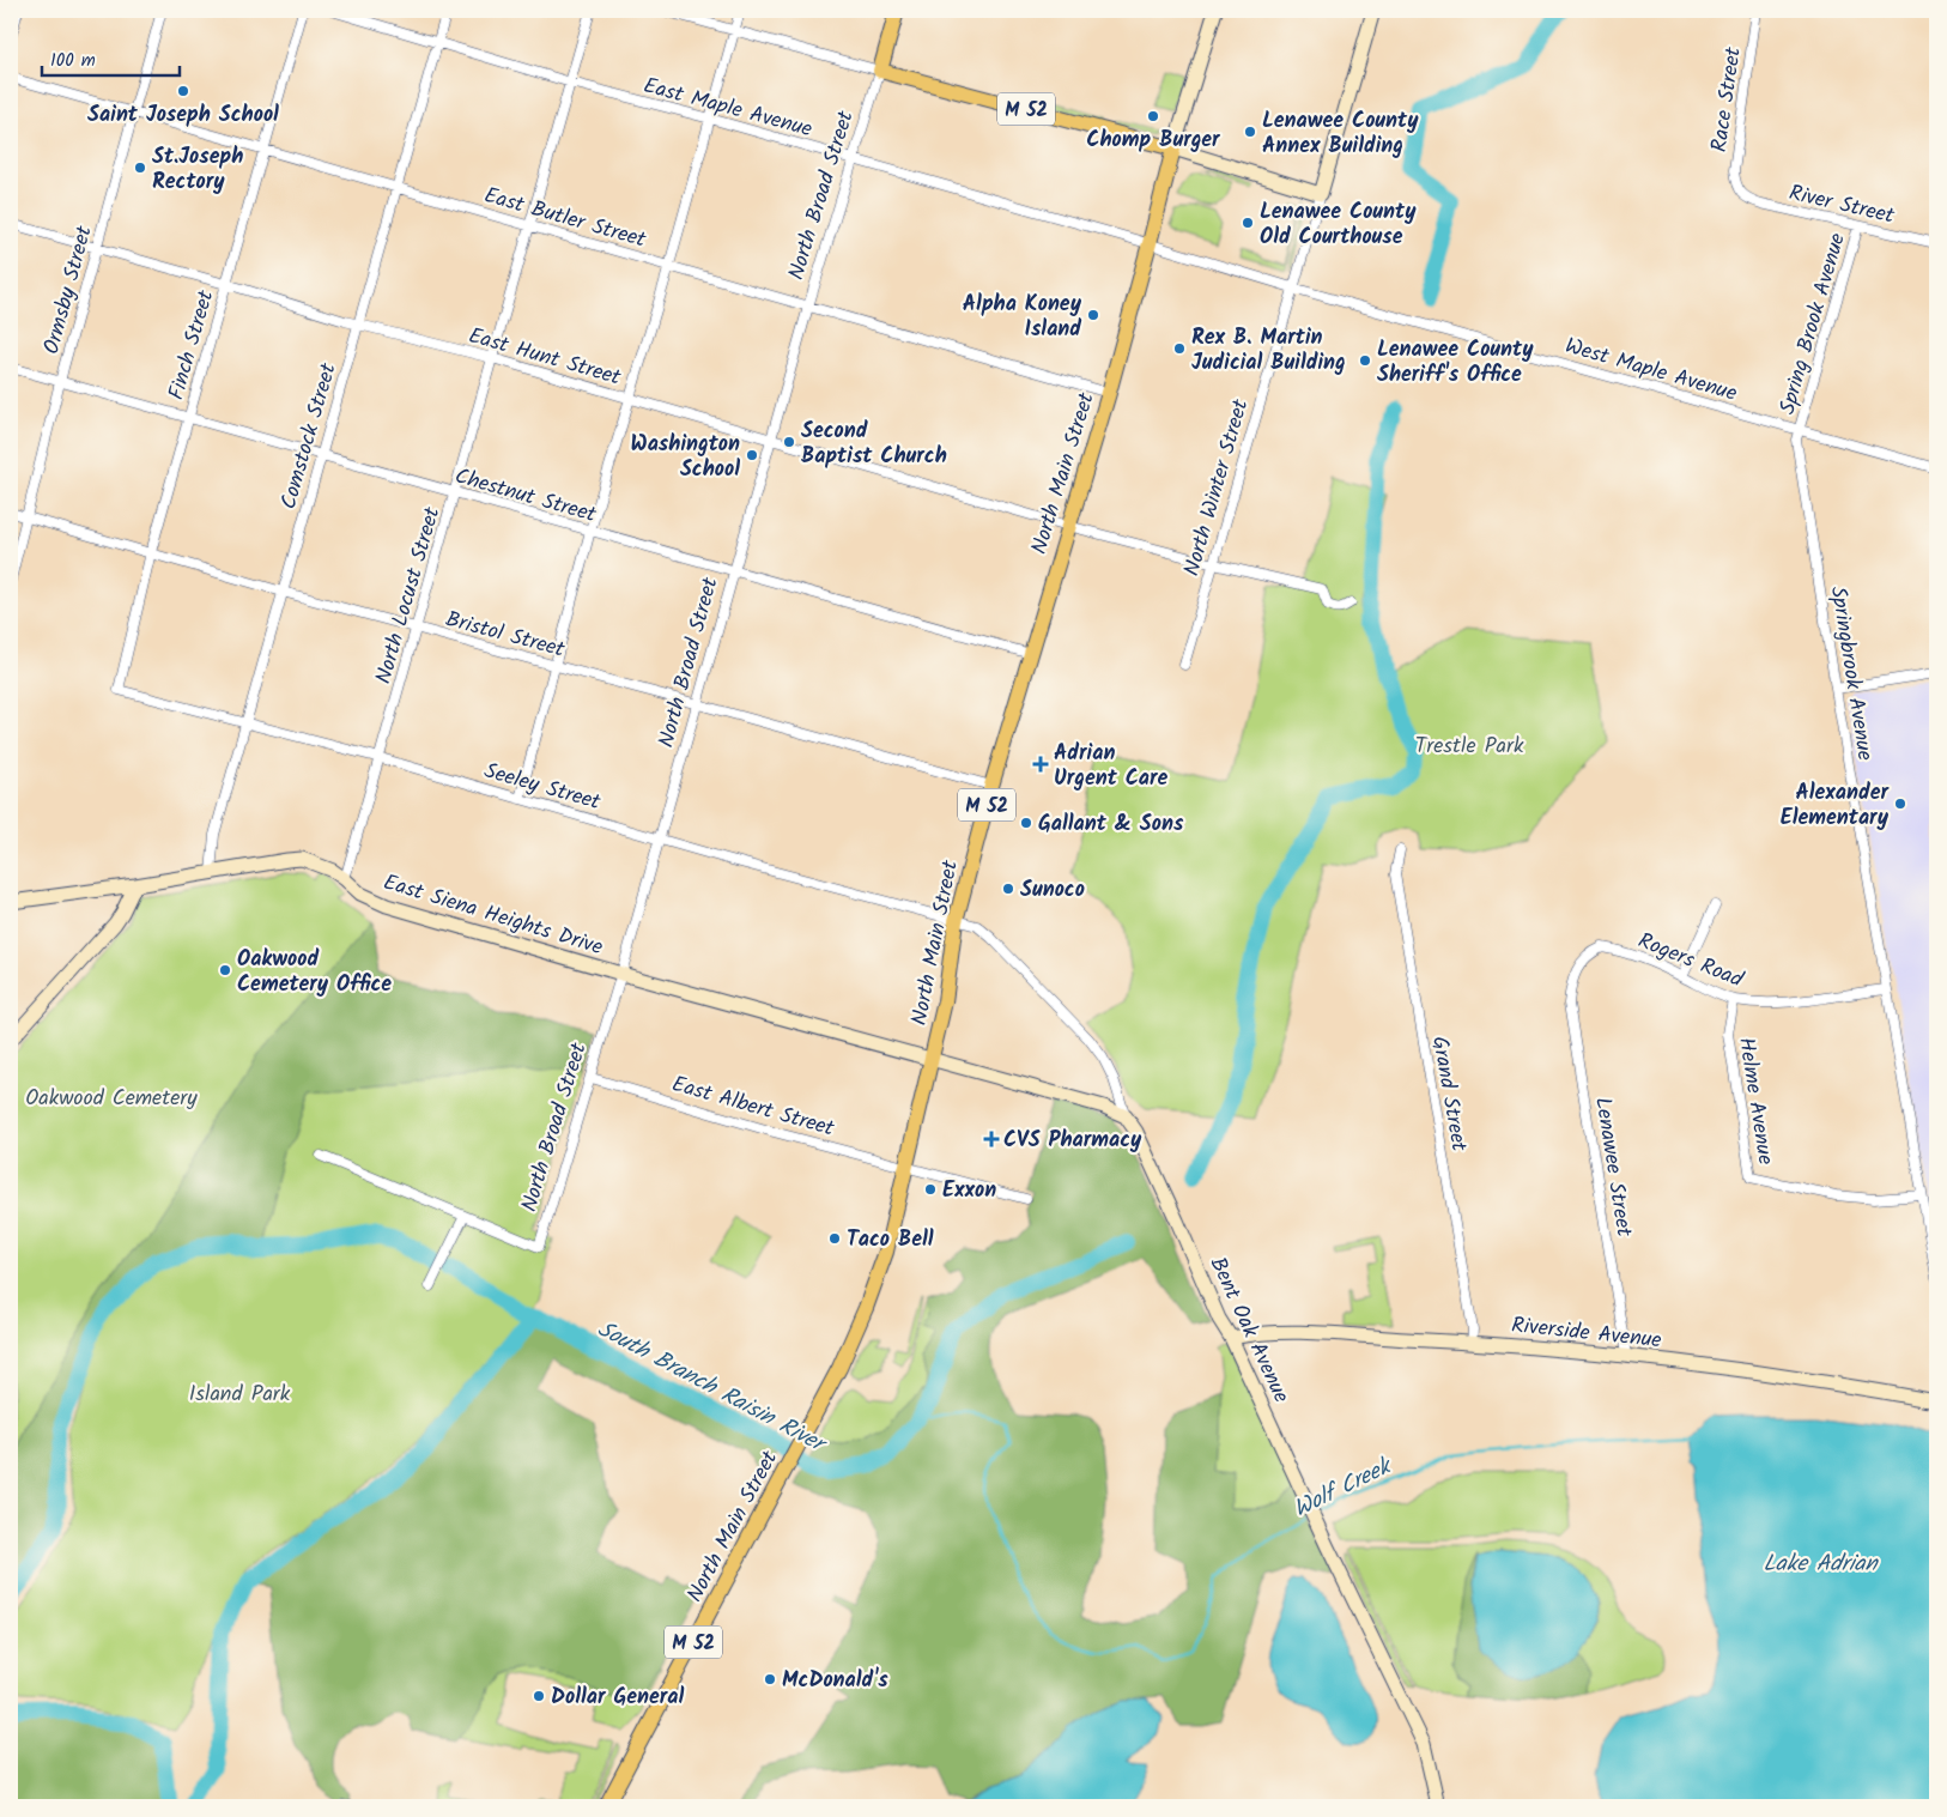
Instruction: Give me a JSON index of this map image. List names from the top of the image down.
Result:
{
  "streets": {
    "main road": ["M 52", "North Broad Street", "North Main Street"],
    "street": [
      "Race Street",
      "East Maple Avenue",
      "River Street",
      "East Butler Street",
      "Ormsby Street",
      "Spring Brook Avenue",
      "Finch Street",
      "East Hunt Street",
      "West Maple Avenue",
      "Comstock Street",
      "North Winter Street",
      "Chestnut Street",
      "North Locust Street",
      "Bristol Street",
      "Springbrook Avenue",
      "Seeley Street",
      "East Siena Heights Drive",
      "Rogers Road",
      "Grand Street",
      "Helme Avenue",
      "East Albert Street",
      "Lenawee Street",
      "Bent Oak Avenue",
      "Riverside Avenue"
    ]
  },
  "crossings": [
    ["Race Street", "River Street"],
    ["East Maple Avenue", "North Broad Street"],
    ["East Maple Avenue", "West Maple Avenue"],
    ["East Maple Avenue", "Comstock Street"],
    ["East Maple Avenue", "North Main Street"],
    ["East Maple Avenue", "North Locust Street"],
    ["M 52", "North Broad Street"],
    ["M 52", "North Main Street"],
    ["North Broad Street", "East Butler Street"],
    ["North Broad Street", "East Hunt Street"],
    ["North Broad Street", "Chestnut Street"],
    ["North Broad Street", "Bristol Street"],
    ["North Broad Street", "Seeley Street"],
    ["North Broad Street", "East Siena Heights Drive"],
    ["North Broad Street", "East Albert Street"],
    ["River Street", "Spring Brook Avenue"],
    ["East Butler Street", "Ormsby Street"],
    ["East Butler Street", "Finch Street"],
    ["East Butler Street", "Comstock Street"],
    ["East Butler Street", "North Main Street"],
    ["East Butler Street", "North Locust Street"],
    ["Ormsby Street", "East Hunt Street"],
    ["Ormsby Street", "Chestnut Street"],
    ["Ormsby Street", "Bristol Street"],
    ["Spring Brook Avenue", "West Maple Avenue"],
    ["Spring Brook Avenue", "Springbrook Avenue"],
    ["Finch Street", "East Hunt Street"],
    ["Finch Street", "Chestnut Street"],
    ["Finch Street", "Bristol Street"],
    ["Finch Street", "Seeley Street"],
    ["East Hunt Street", "Comstock Street"],
    ["East Hunt Street", "North Main Street"],
    ["East Hunt Street", "North Winter Street"],
    ["East Hunt Street", "North Locust Street"],
    ["West Maple Avenue", "North Main Street"],
    ["West Maple Avenue", "North Winter Street"],
    ["West Maple Avenue", "Springbrook Avenue"],
    ["Comstock Street", "Chestnut Street"],
    ["Comstock Street", "Bristol Street"],
    ["Comstock Street", "Seeley Street"],
    ["Comstock Street", "East Siena Heights Drive"],
    ["North Main Street", "Chestnut Street"],
    ["North Main Street", "Bristol Street"],
    ["North Main Street", "Seeley Street"],
    ["North Main Street", "East Siena Heights Drive"],
    ["North Main Street", "East Albert Street"],
    ["North Main Street", "Bent Oak Avenue"],
    ["Chestnut Street", "North Locust Street"],
    ["North Locust Street", "Bristol Street"],
    ["North Locust Street", "Seeley Street"],
    ["North Locust Street", "East Siena Heights Drive"],
    ["Springbrook Avenue", "Rogers Road"],
    ["Springbrook Avenue", "Helme Avenue"],
    ["Seeley Street", "Bent Oak Avenue"],
    ["East Siena Heights Drive", "Bent Oak Avenue"],
    ["Rogers Road", "Helme Avenue"],
    ["Rogers Road", "Lenawee Street"],
    ["Grand Street", "Riverside Avenue"],
    ["Lenawee Street", "Riverside Avenue"],
    ["Bent Oak Avenue", "Riverside Avenue"]
  ],
  "water": ["South Branch Raisin River", "Wolf Creek", "Lake Adrian"],
  "parks": ["Trestle Park", "Oakwood Cemetery", "Island Park"],
  "places": {
    "other": [
      "Saint Joseph School",
      "Chomp Burger",
      "Lenawee County Annex Building",
      "St.Joseph Rectory",
      "Lenawee County Old Courthouse",
      "Alpha Koney Island",
      "Rex B. Martin Judicial Building",
      "Lenawee County Sheriff's Office",
      "Second Baptist Church",
      "Washington School",
      "Alexander Elementary",
      "Gallant & Sons",
      "Sunoco",
      "Oakwood Cemetery Office",
      "Exxon",
      "Taco Bell",
      "McDonald's",
      "Dollar General"
    ],
    "health": ["Adrian Urgent Care", "CVS Pharmacy"]
  },
  "scale_bar": "100 m"
}
